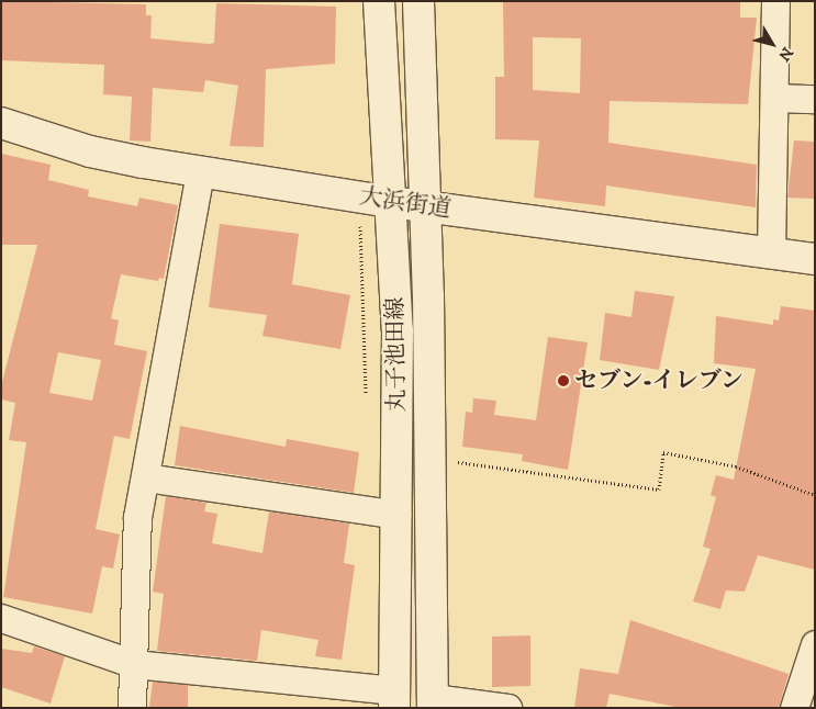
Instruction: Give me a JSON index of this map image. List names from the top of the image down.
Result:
{
  "streets": {
    "street": ["大浜街道", "丸子池田線"]
  },
  "crossings": [
    ["大浜街道", "丸子池田線"]
  ],
  "places": ["セブン-イレブン"],
  "north": "bottom right"
}
